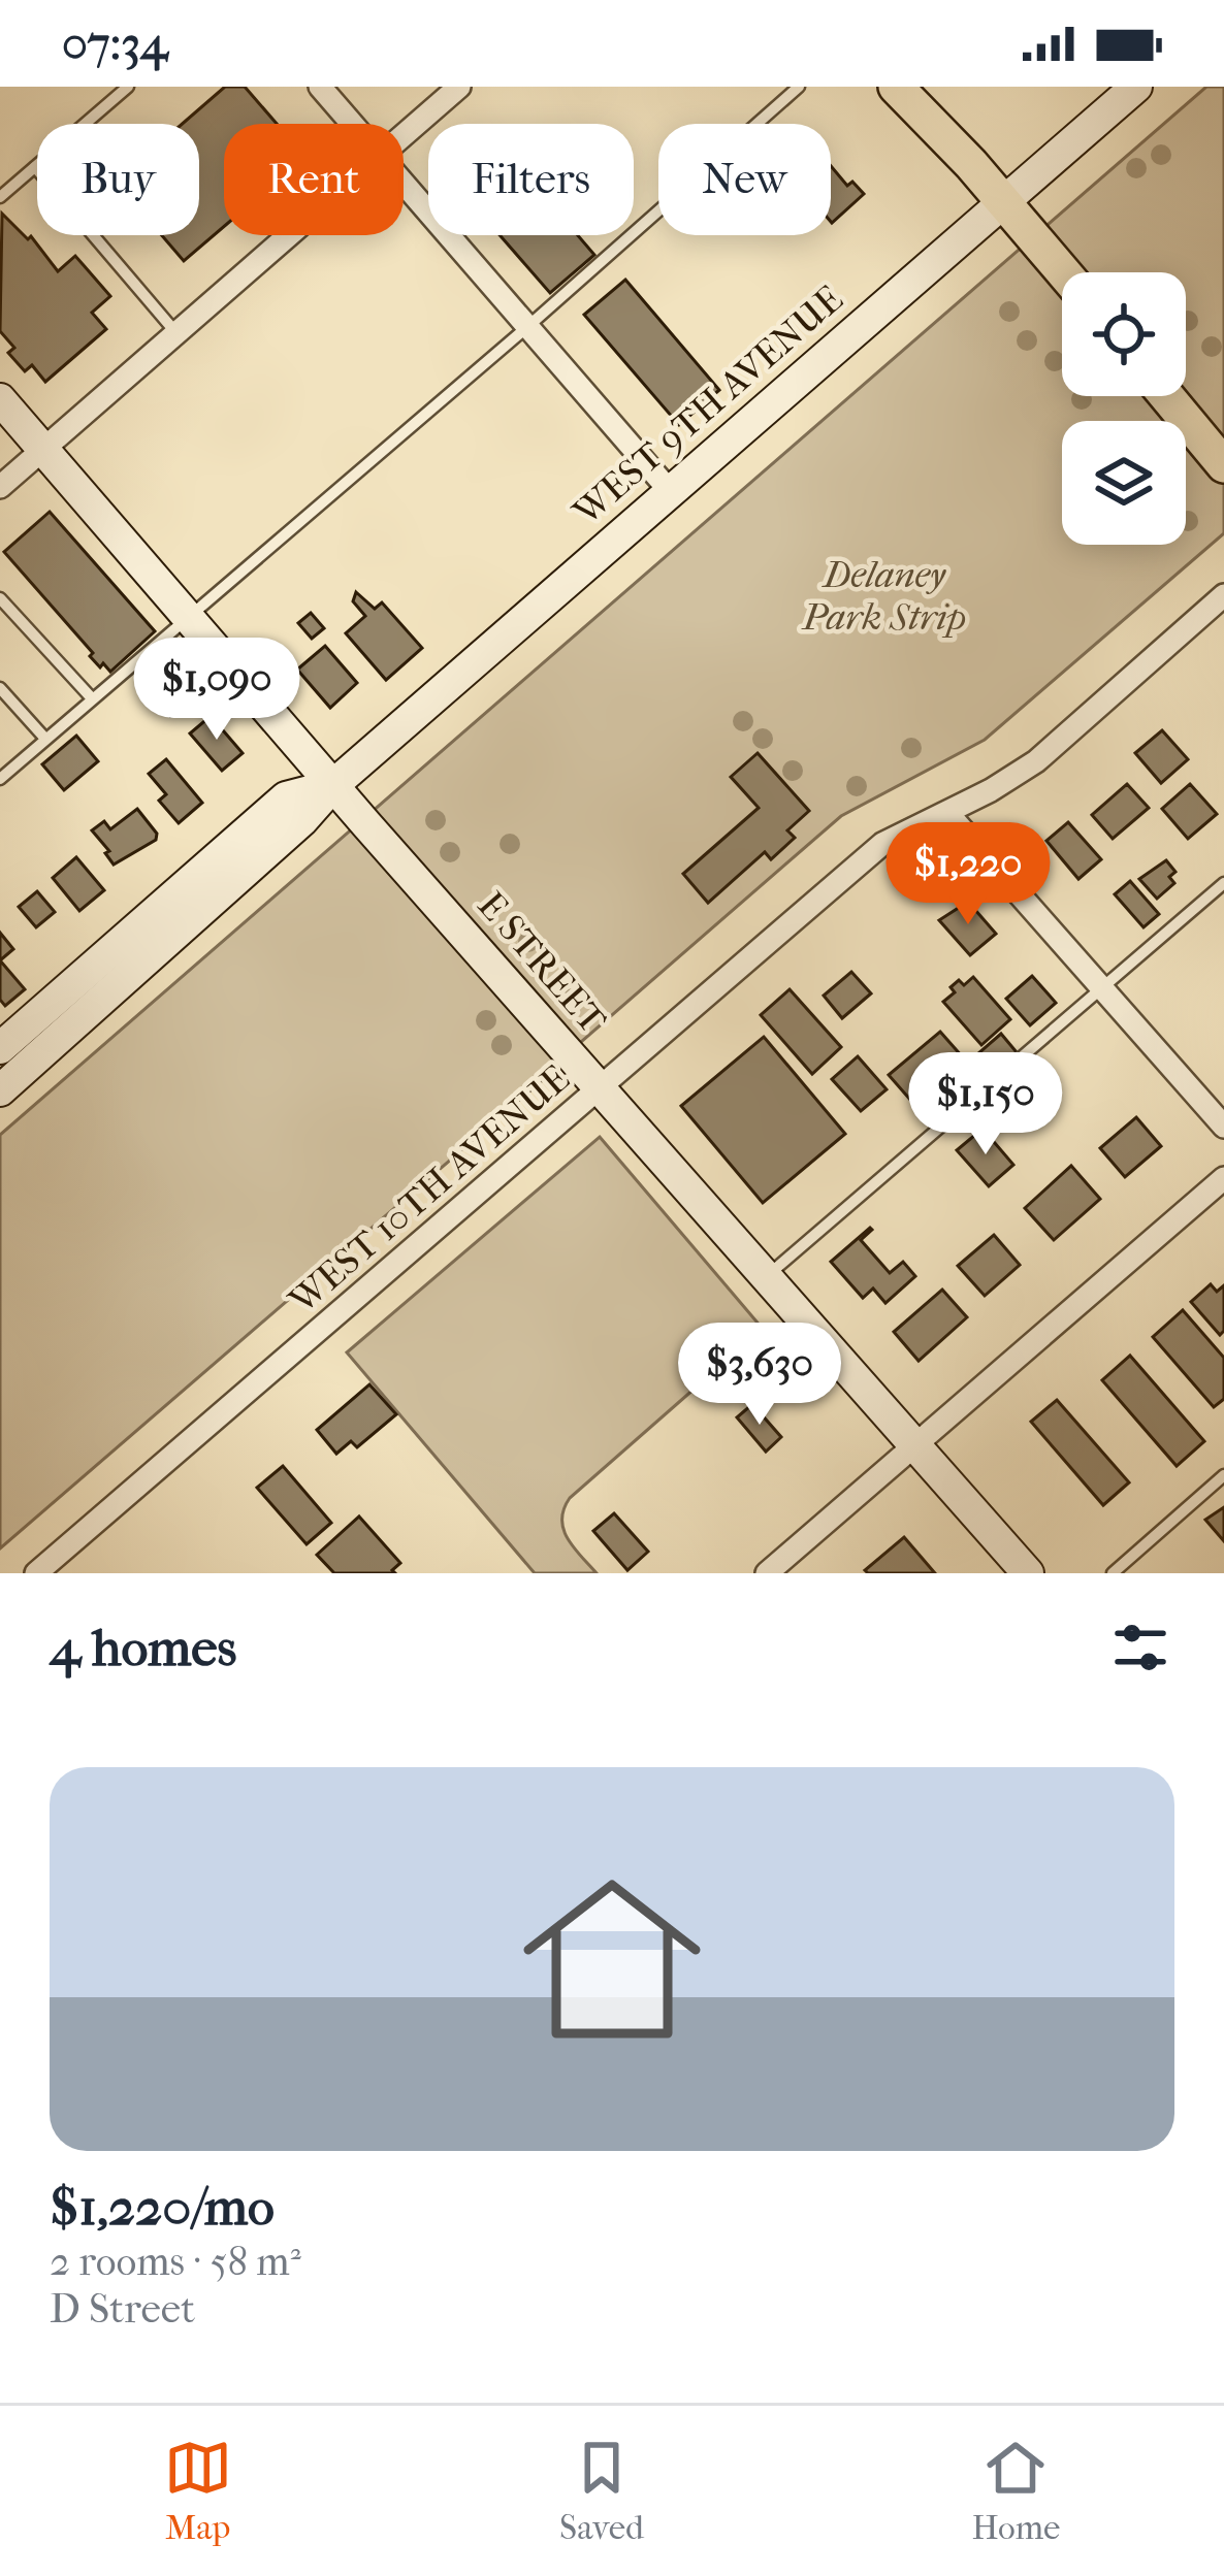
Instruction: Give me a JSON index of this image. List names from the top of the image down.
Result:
{
  "streets": {
    "street": ["WEST 9TH AVENUE", "E STREET", "WEST 10TH AVENUE"]
  },
  "crossings": [
    ["WEST 9TH AVENUE", "E STREET"],
    ["E STREET", "WEST 10TH AVENUE"]
  ],
  "parks": ["Delaney Park Strip"],
  "page": {
    "status": "07:34",
    "chip": [
      "Buy",
      "Rent",
      "Filters",
      "New"
    ],
    "price": [
      "$1,090",
      "$1,220",
      "$1,150",
      "$3,630"
    ],
    "heading": "4 homes",
    "list": [
      {
        "name": "$1,220/mo",
        "note": "2 rooms · 58 m² · D Street"
      }
    ],
    "tabs": ["Map", "Saved", "Home"]
  }
}
